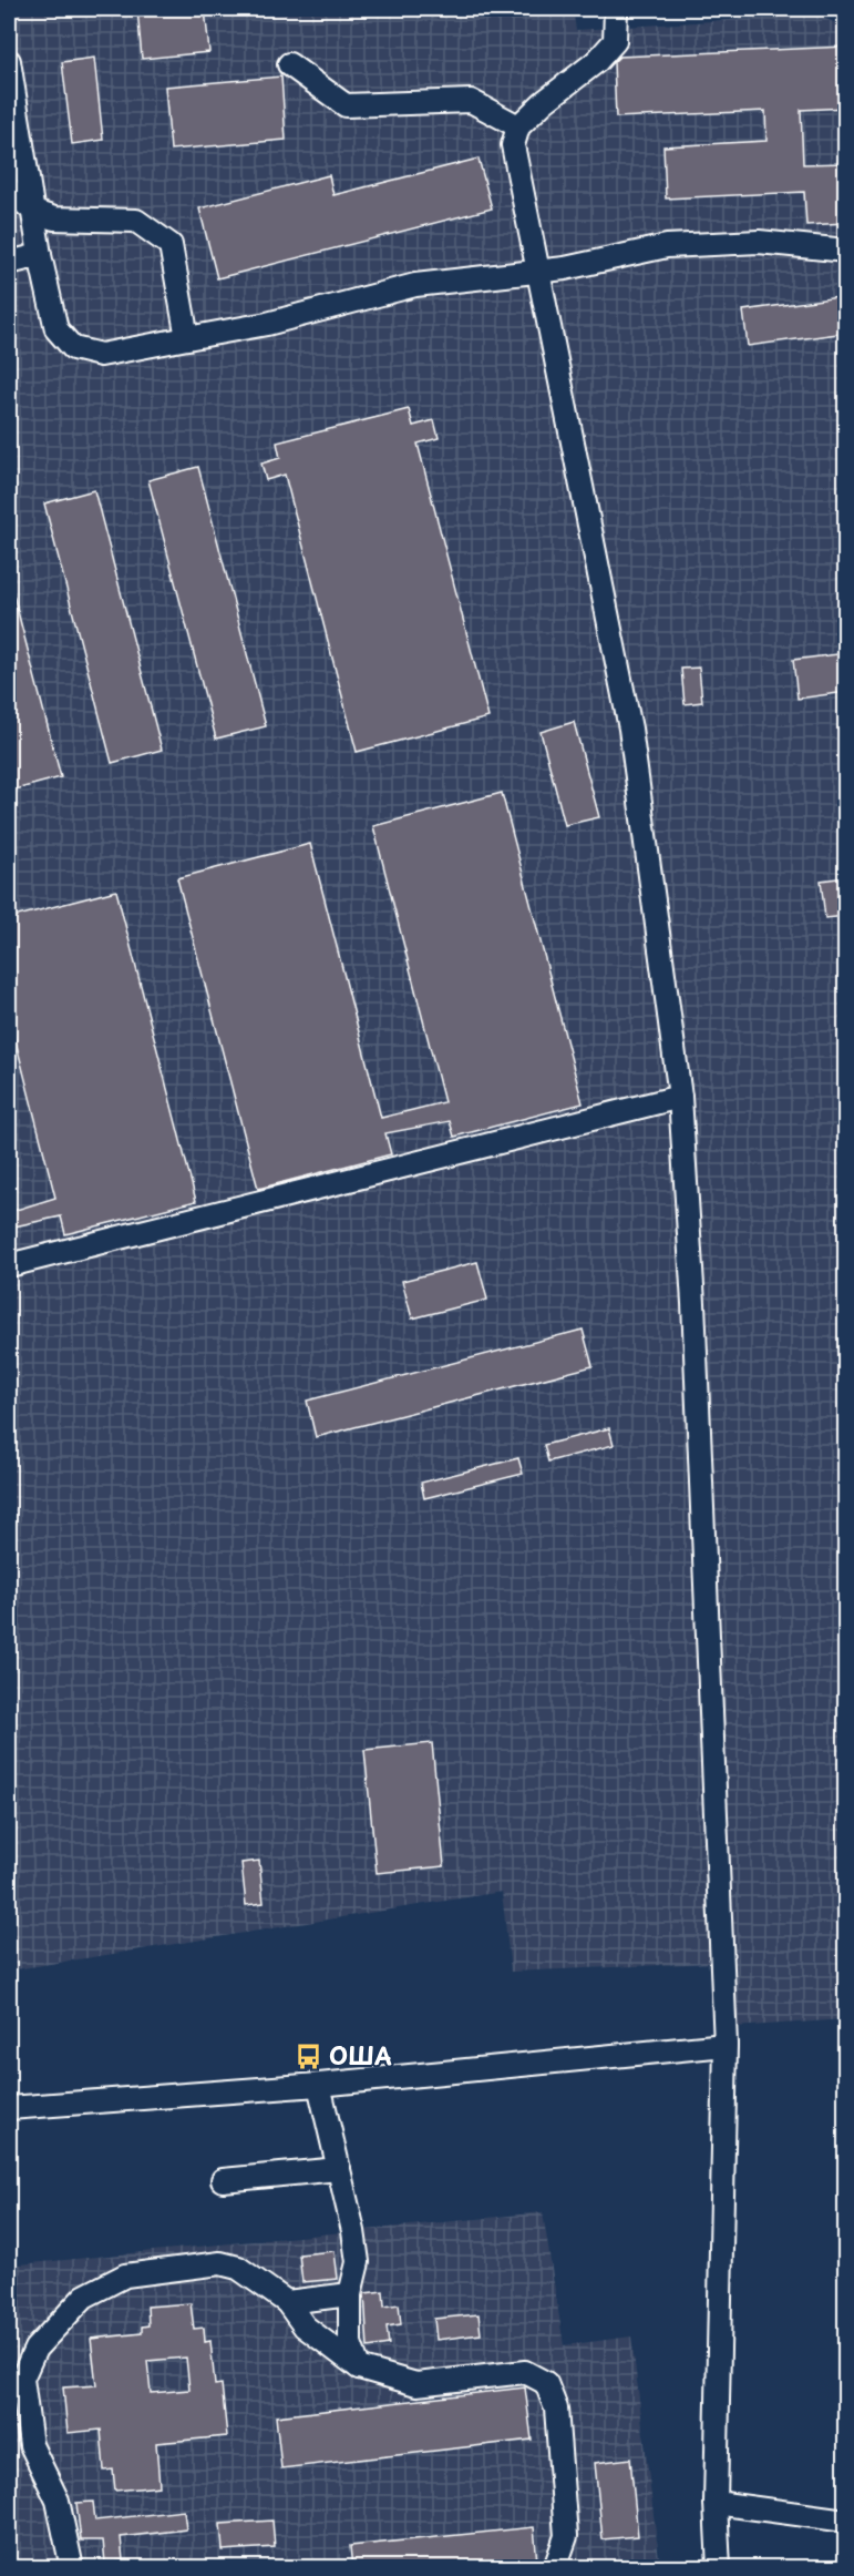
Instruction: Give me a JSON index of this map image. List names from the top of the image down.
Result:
{
  "places": {
    "bus stop": ["ОША"]
  }
}
